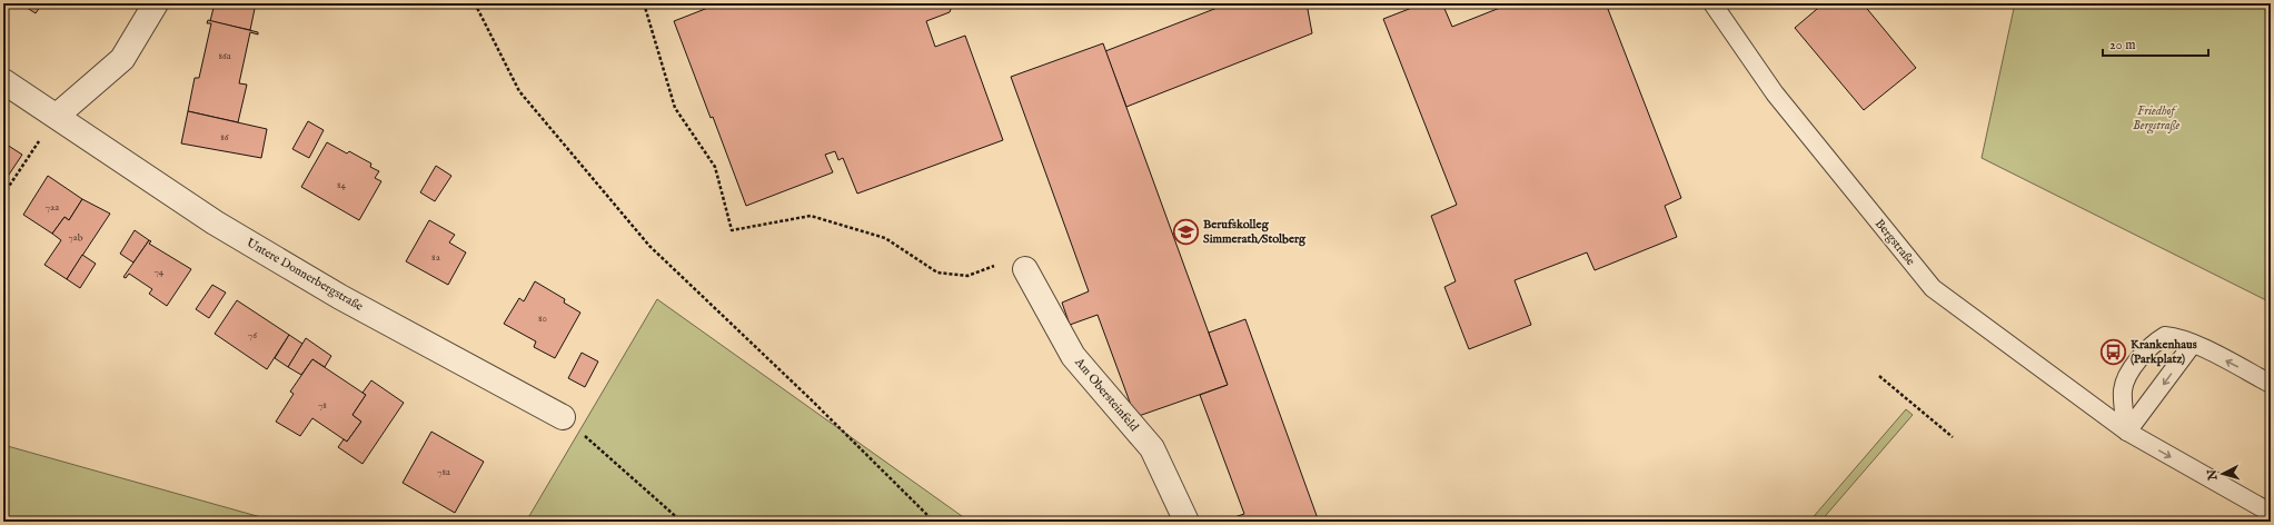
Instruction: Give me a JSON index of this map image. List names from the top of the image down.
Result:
{
  "streets": {
    "street": ["Untere Donnerbergstraße", "Am Obersteinfeld"],
    "lane": ["Bergstraße"]
  },
  "parks": ["Friedhof Bergstraße"],
  "places": {
    "school or university": ["Berufskolleg Simmerath/Stolberg"],
    "bus stop": ["Krankenhaus (Parkplatz)"]
  },
  "house_numbers": [
    "86a",
    "86",
    "84",
    "72a",
    "72b",
    "82",
    "74",
    "80",
    "76",
    "78",
    "78a"
  ],
  "scale_bar": "20 m",
  "north": "left"
}
